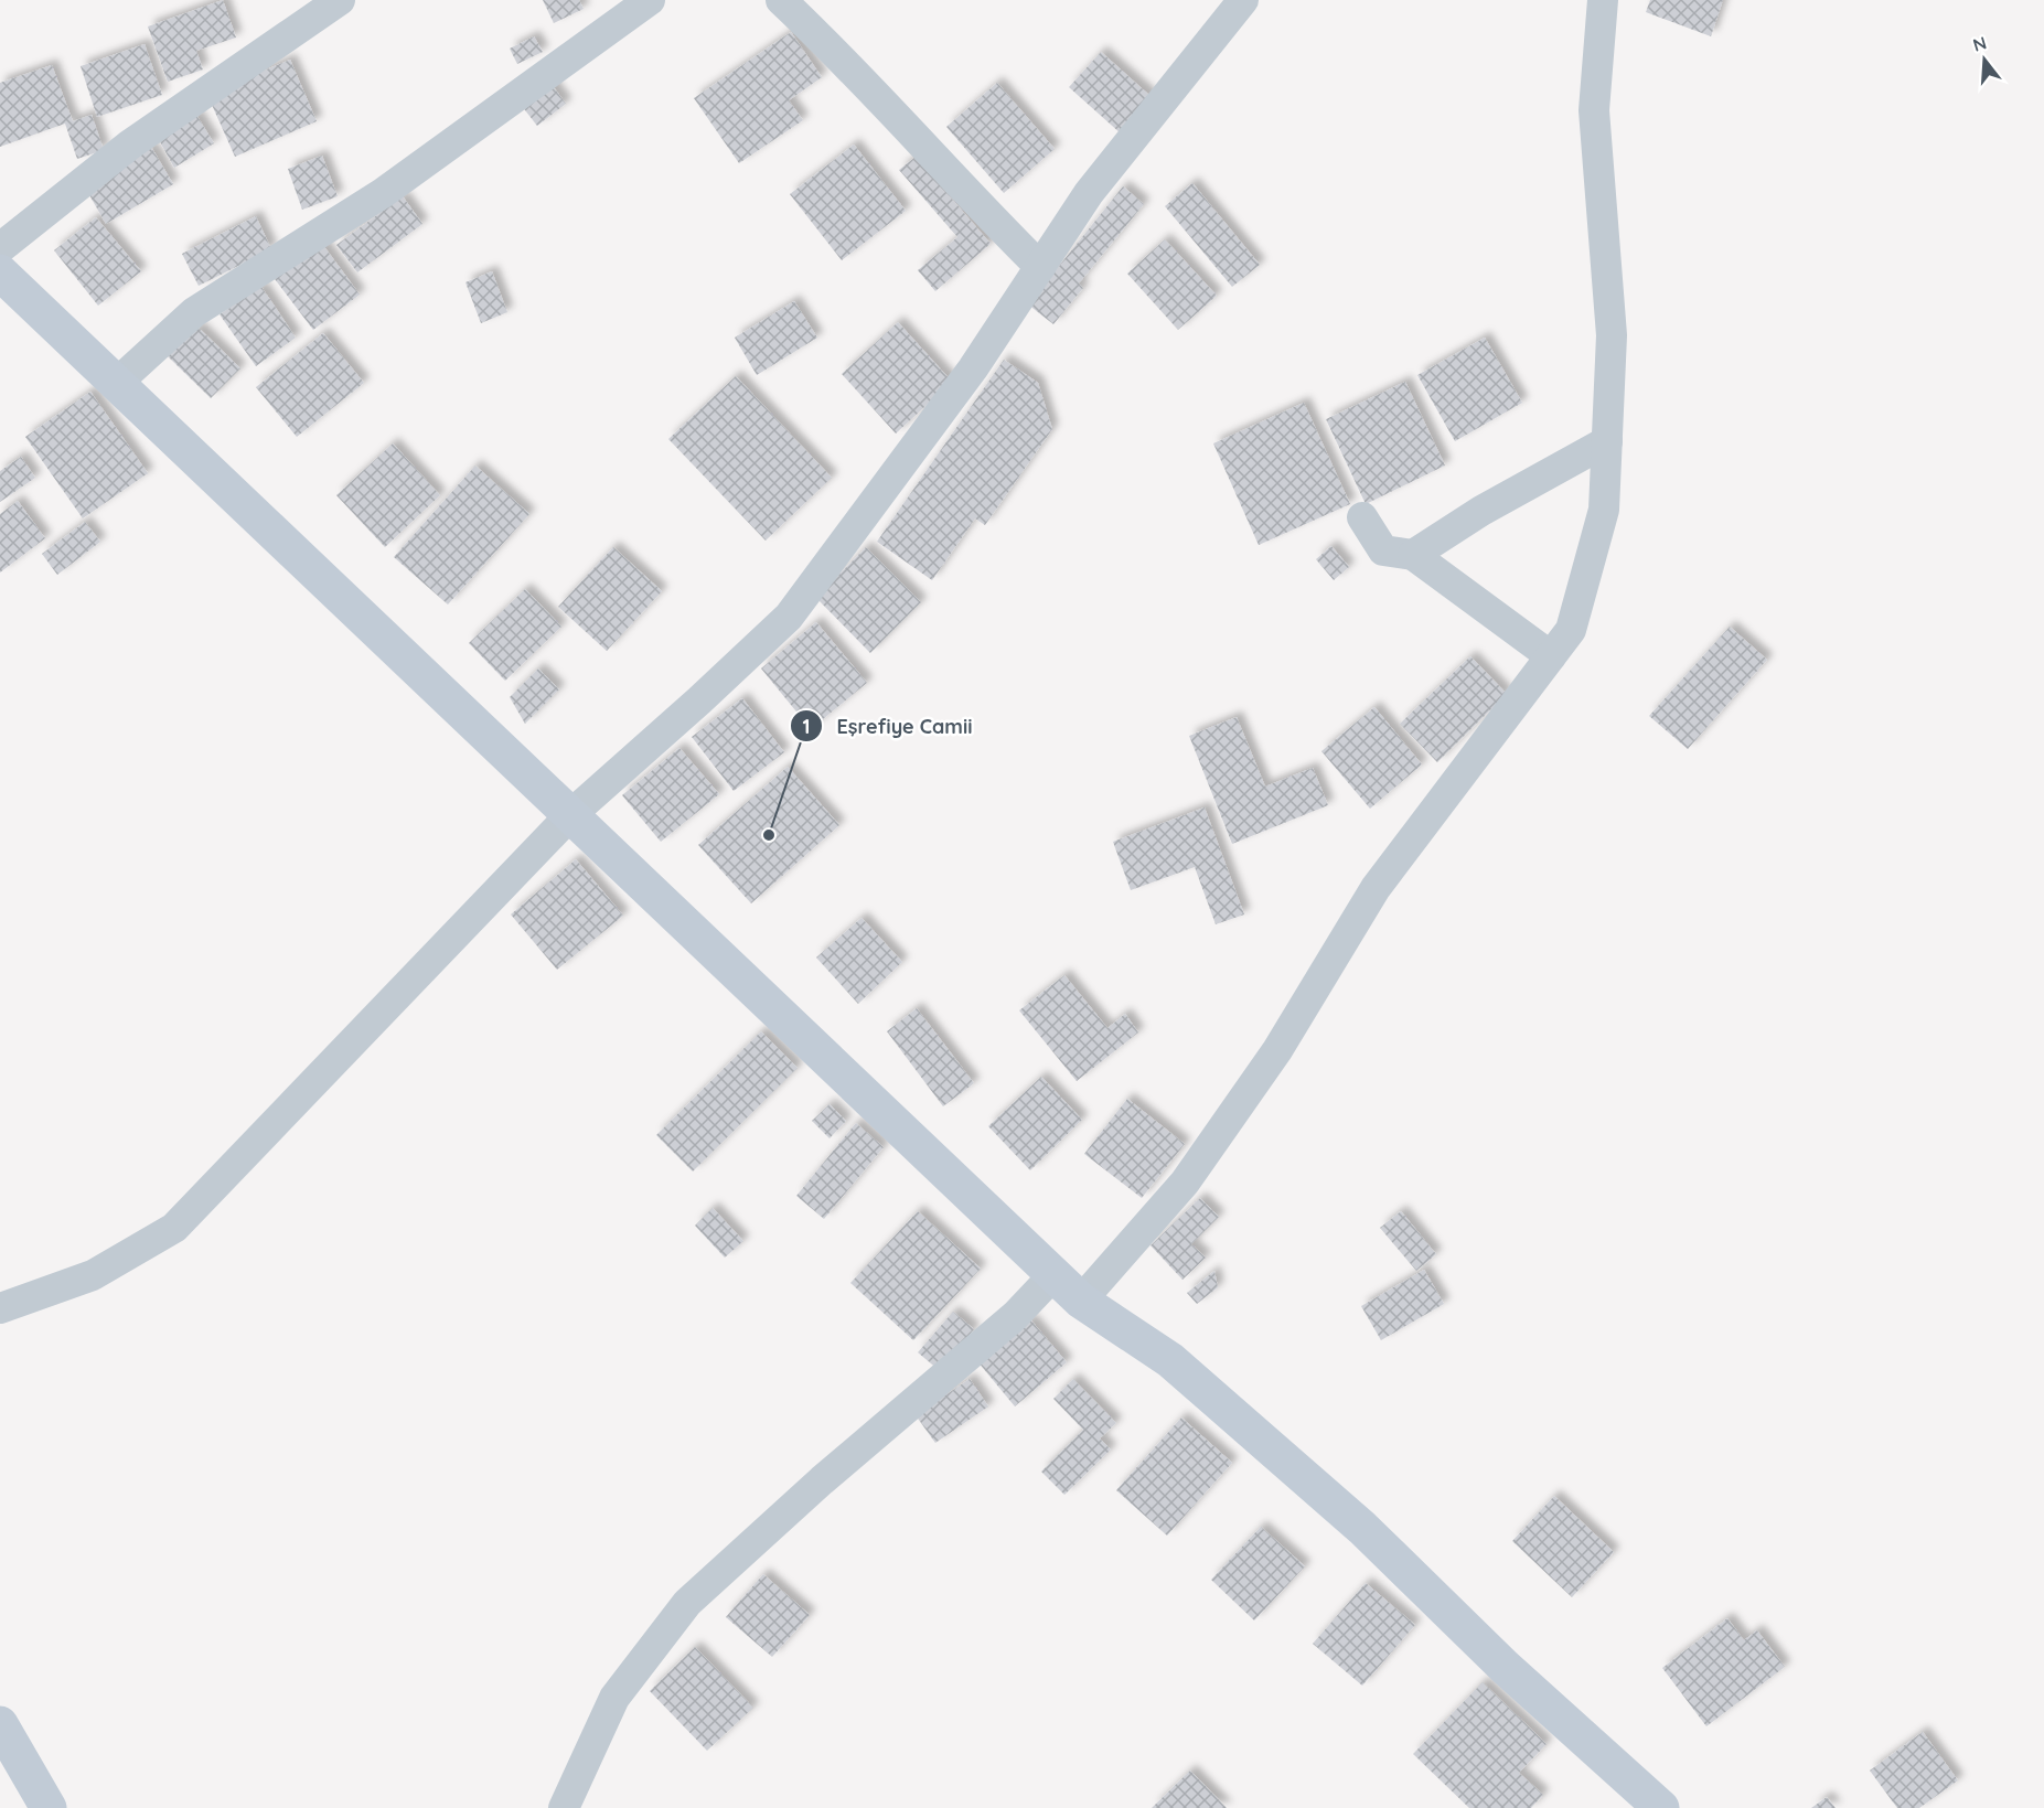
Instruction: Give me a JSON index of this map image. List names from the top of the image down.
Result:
{
  "places": ["Eşrefiye Camii"],
  "north": "top"
}
